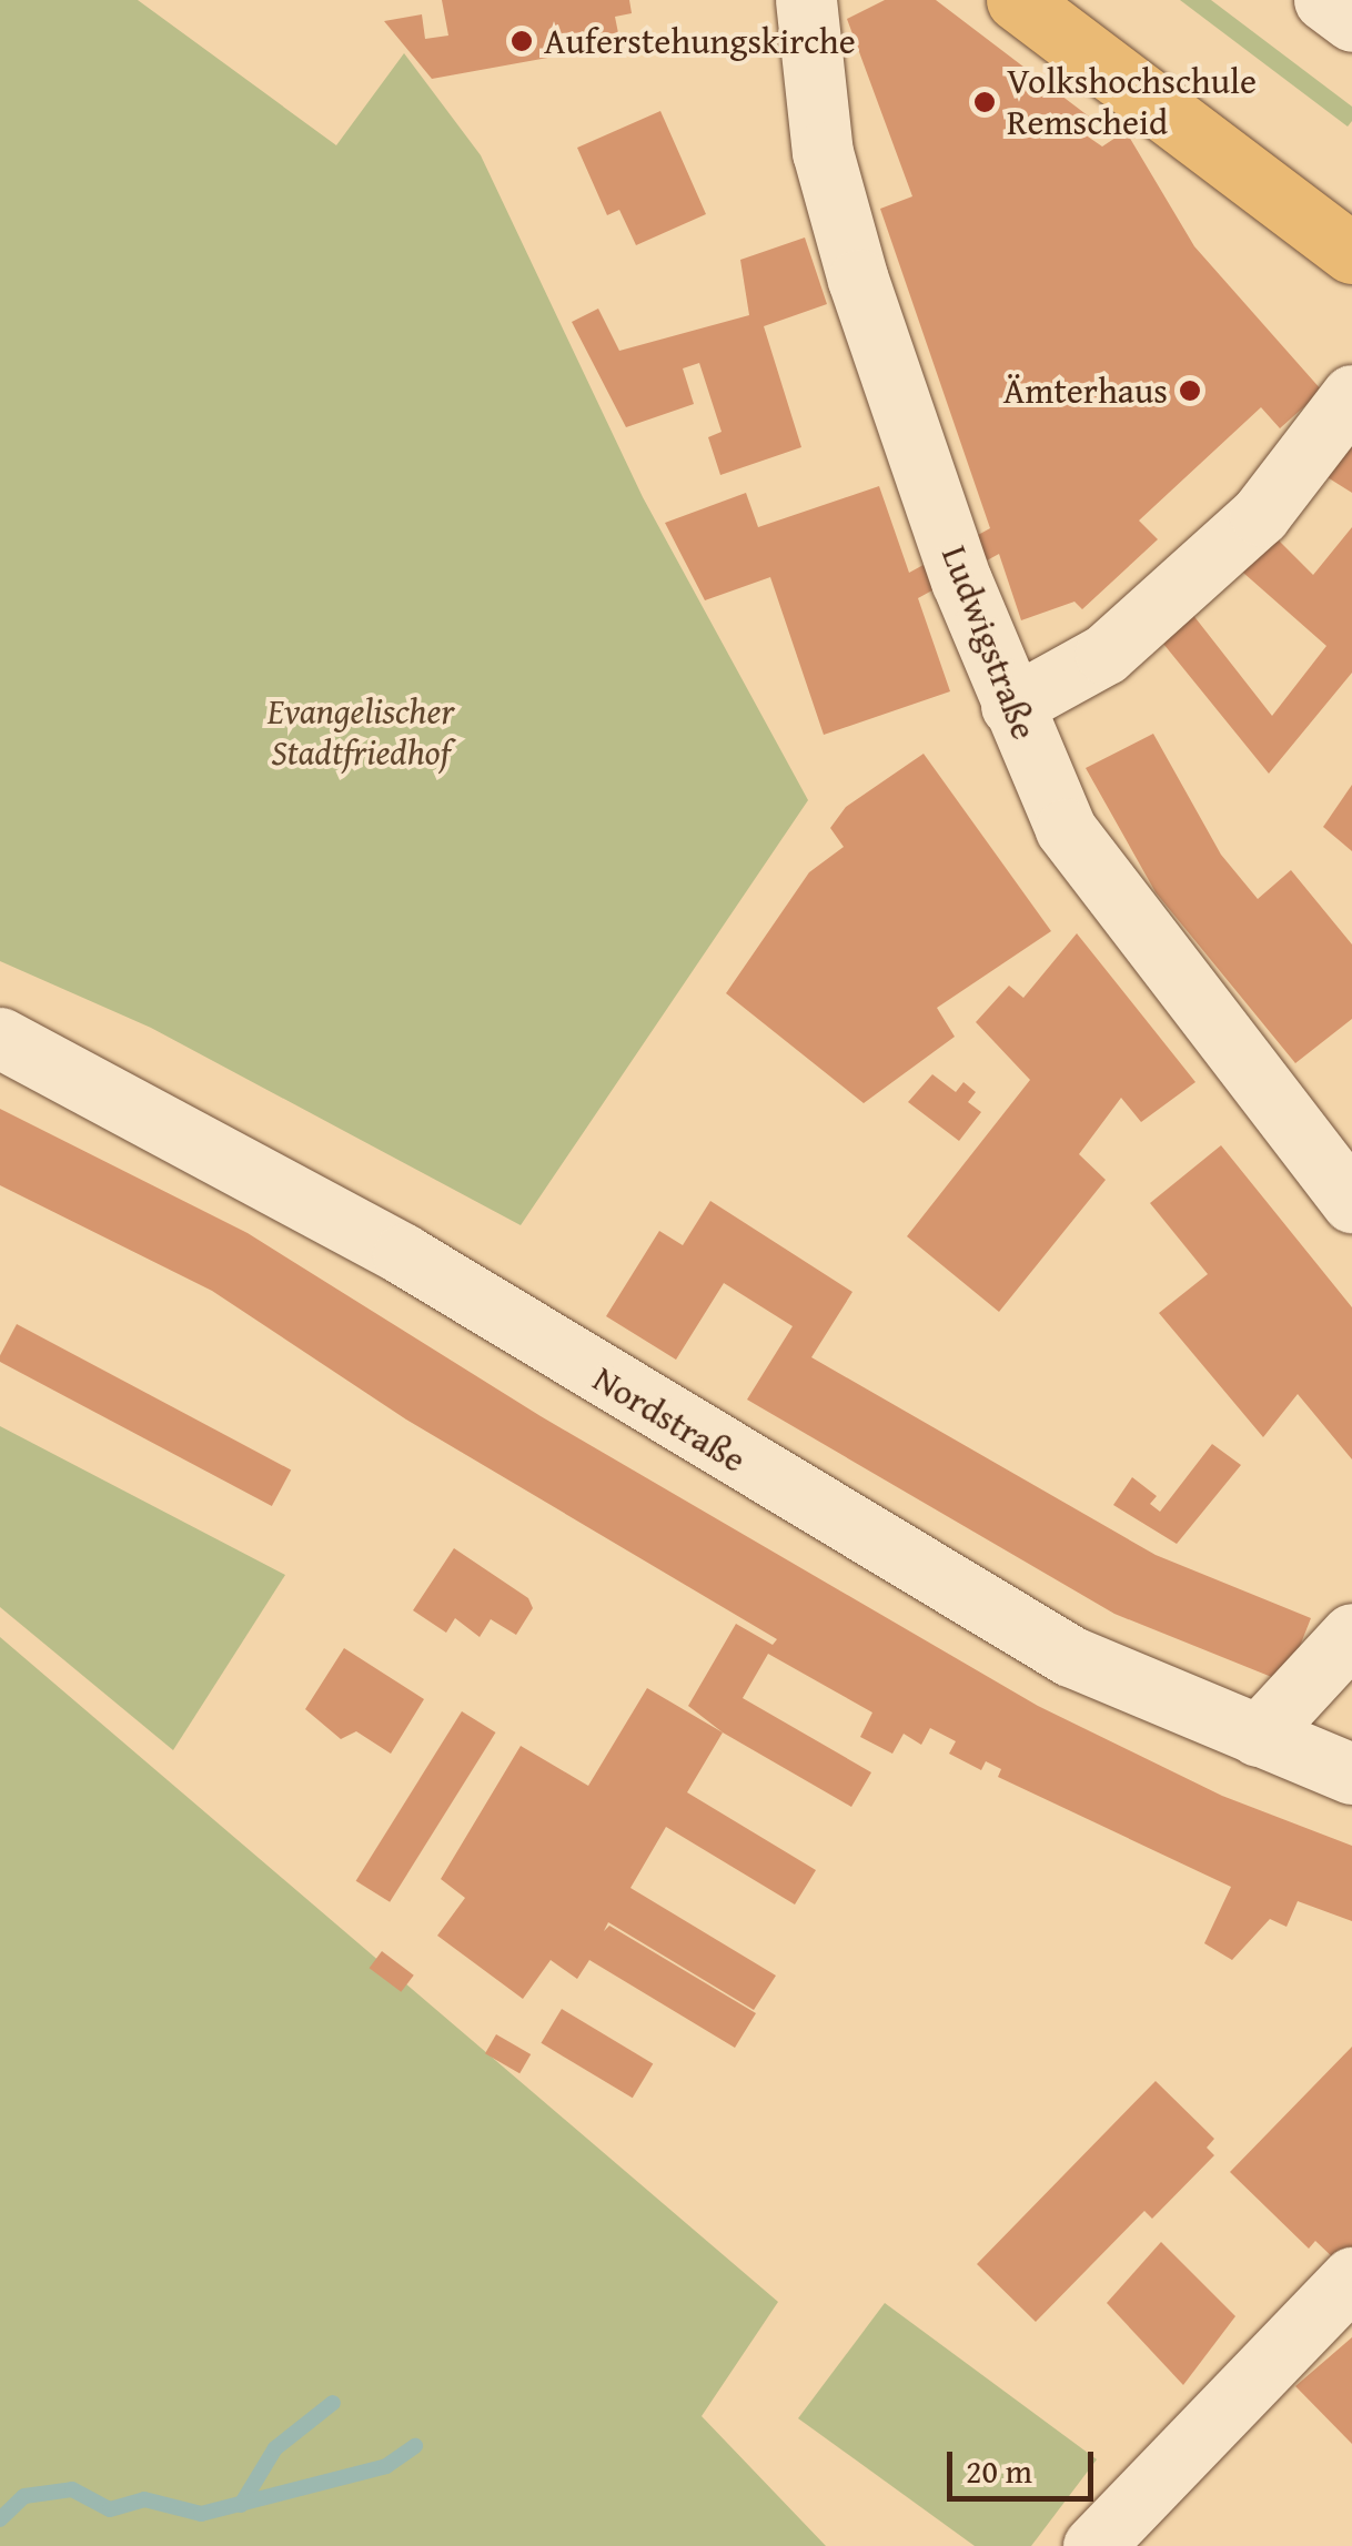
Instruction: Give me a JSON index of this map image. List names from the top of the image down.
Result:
{
  "streets": {
    "street": ["Ludwigstraße", "Nordstraße"]
  },
  "parks": ["Evangelischer Stadtfriedhof"],
  "places": ["Auferstehungskirche", "Volkshochschule Remscheid", "Ämterhaus"],
  "scale_bar": "20 m"
}
